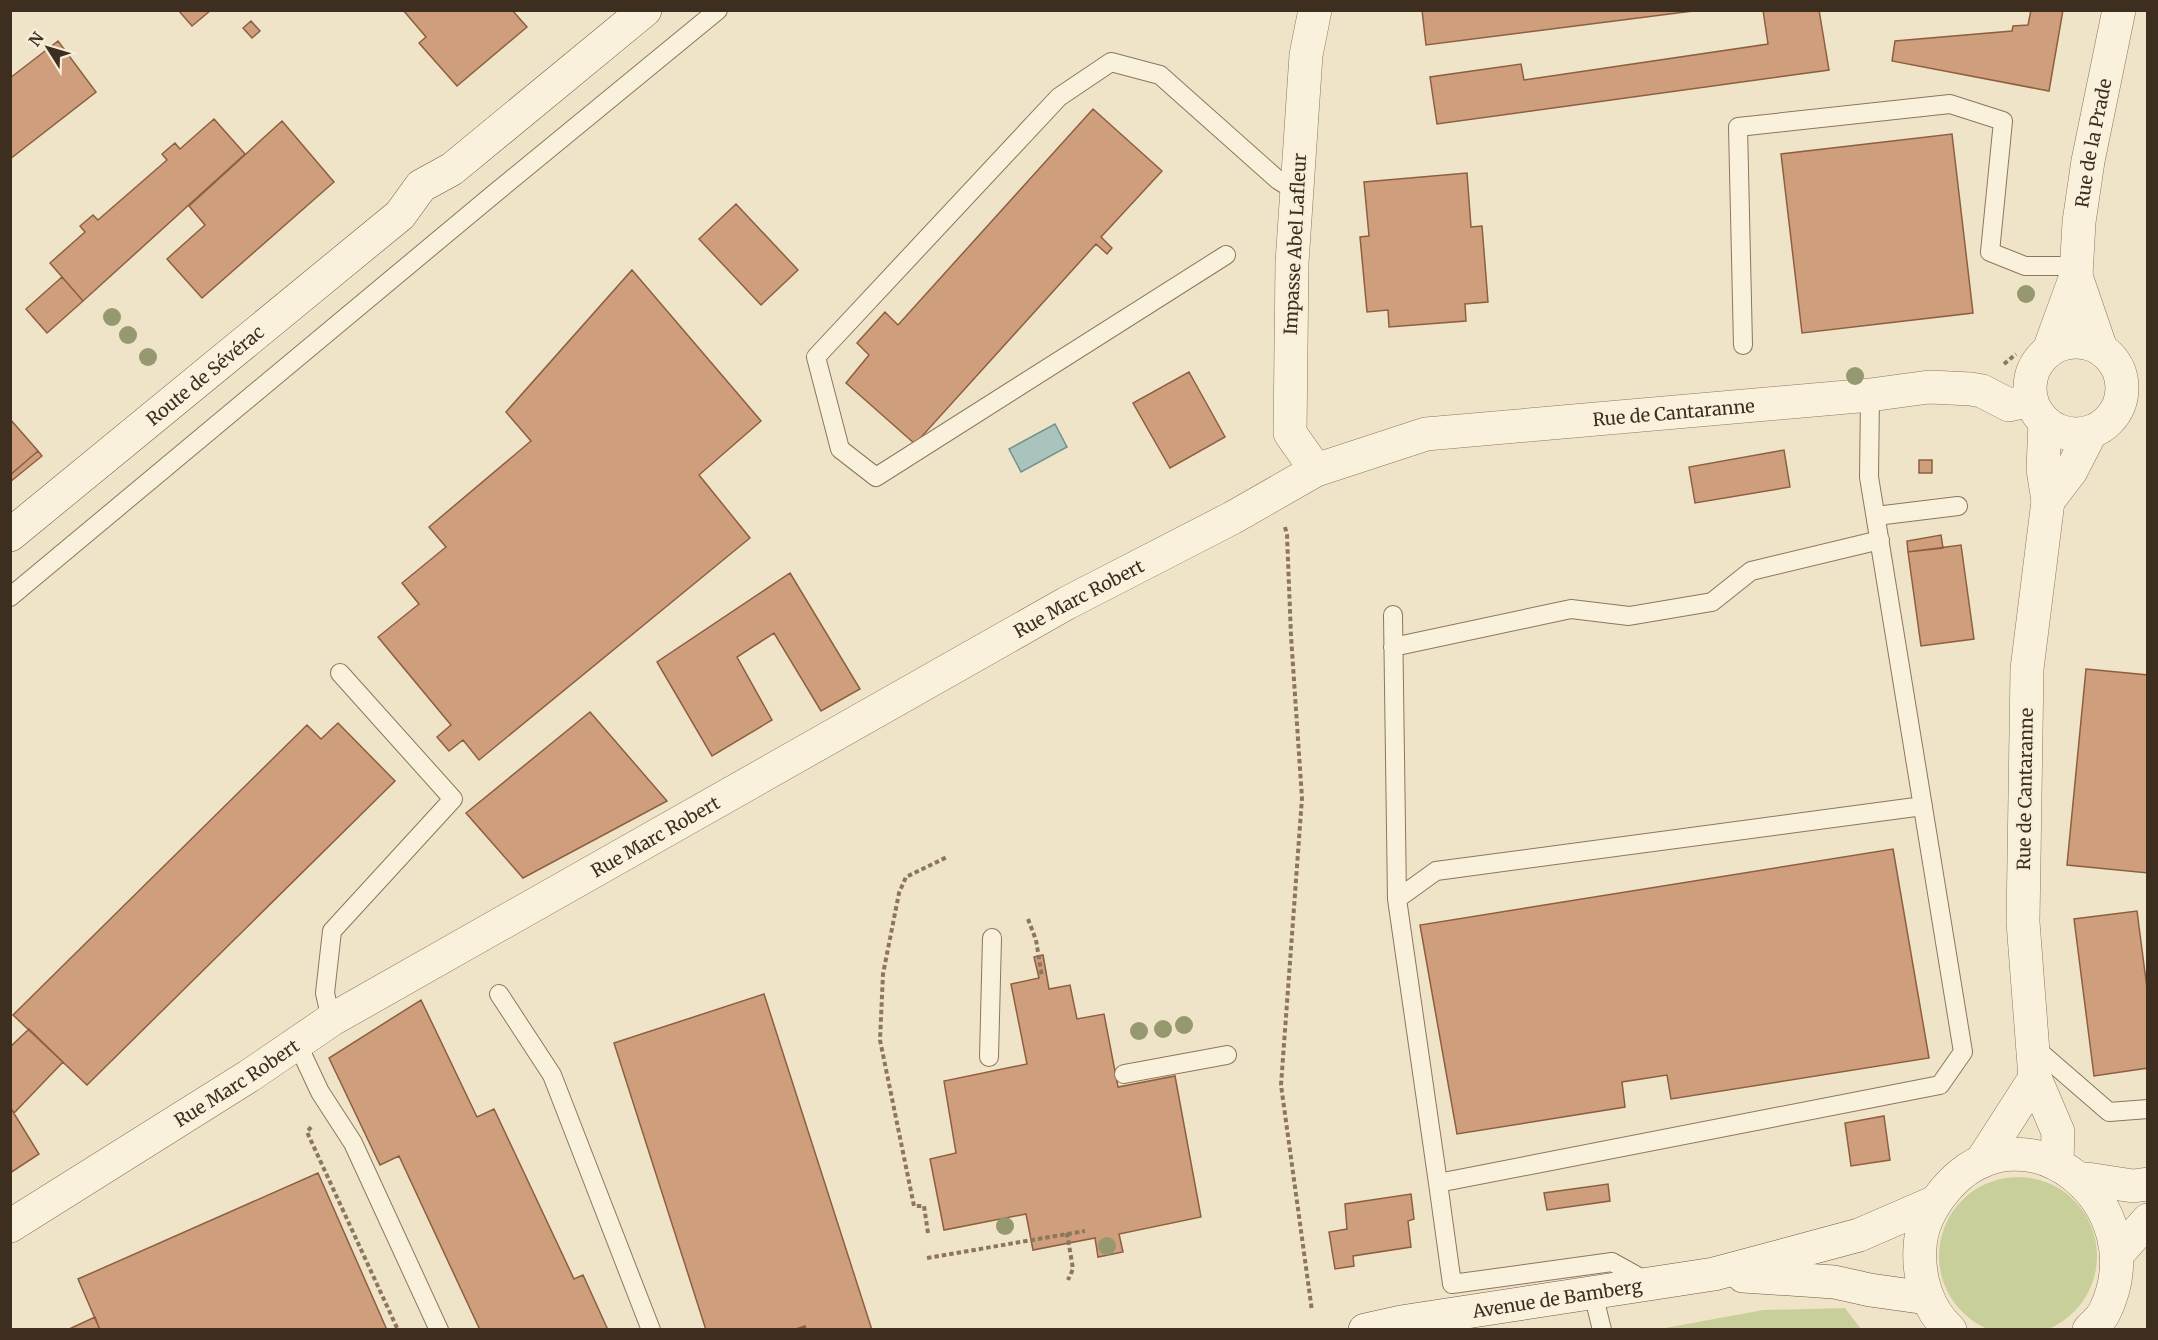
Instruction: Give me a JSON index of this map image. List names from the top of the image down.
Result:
{
  "streets": {
    "street": [
      "Rue de la Prade",
      "Impasse Abel Lafleur",
      "Route de Sévérac",
      "Rue de Cantaranne",
      "Rue Marc Robert",
      "Avenue de Bamberg"
    ]
  },
  "crossings": [
    ["Rue de la Prade", "Rue de Cantaranne"],
    ["Impasse Abel Lafleur", "Rue de Cantaranne"],
    ["Impasse Abel Lafleur", "Rue Marc Robert"],
    ["Rue de Cantaranne", "Rue Marc Robert"]
  ],
  "north": "top left"
}
